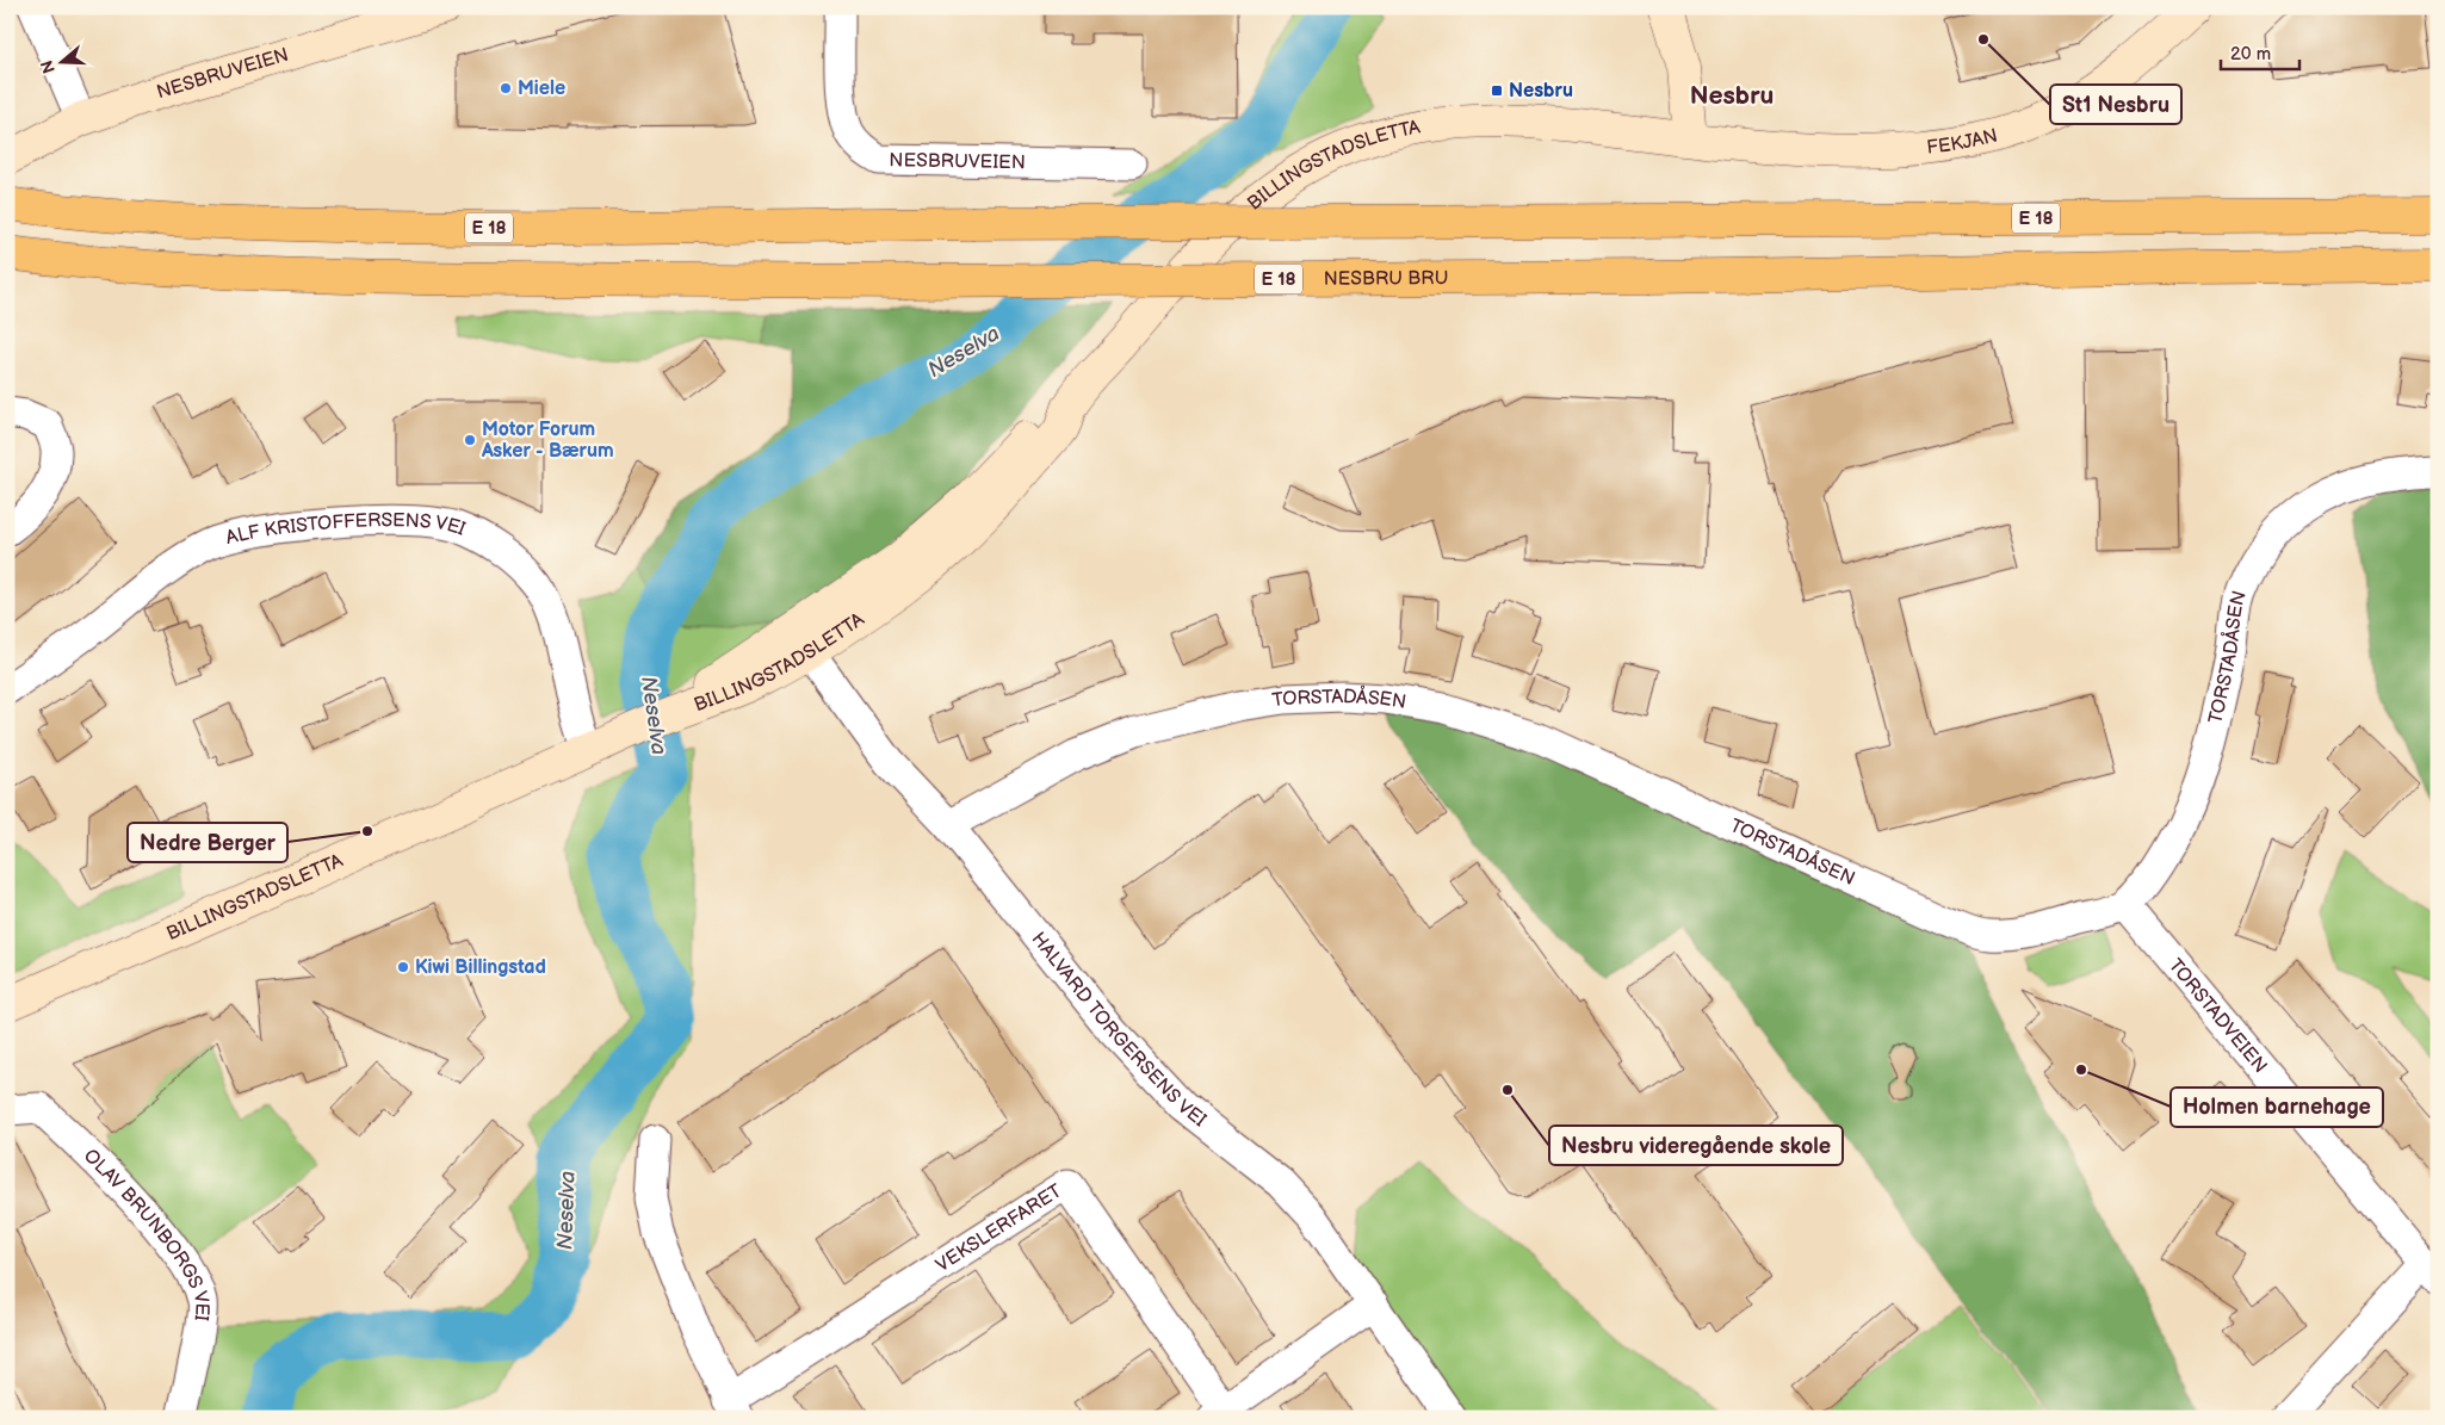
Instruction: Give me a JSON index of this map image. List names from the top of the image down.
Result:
{
  "streets": {
    "highway": ["E 18", "NESBRU BRU"],
    "main road": ["NESBRUVEIEN", "FEKJAN", "BILLINGSTADSLETTA"],
    "street": [
      "ALF KRISTOFFERSENS VEI",
      "TORSTADÅSEN",
      "TORSTADVEIEN",
      "HALVARD TORGERSENS VEI",
      "VEKSLERFARET",
      "OLAV BRUNBORGS VEI"
    ]
  },
  "crossings": [
    ["FEKJAN", "BILLINGSTADSLETTA"],
    ["BILLINGSTADSLETTA", "ALF KRISTOFFERSENS VEI"],
    ["BILLINGSTADSLETTA", "HALVARD TORGERSENS VEI"],
    ["TORSTADÅSEN", "TORSTADVEIEN"],
    ["TORSTADÅSEN", "HALVARD TORGERSENS VEI"]
  ],
  "districts": ["Nesbru"],
  "water": ["Neselva"],
  "places": {
    "other": [
      "St1 Nesbru",
      "Miele",
      "Motor Forum Asker - Bærum",
      "Nedre Berger",
      "Kiwi Billingstad",
      "Holmen barnehage",
      "Nesbru videregående skole"
    ],
    "transit": ["Nesbru"]
  },
  "scale_bar": "20 m",
  "north": "left"
}
